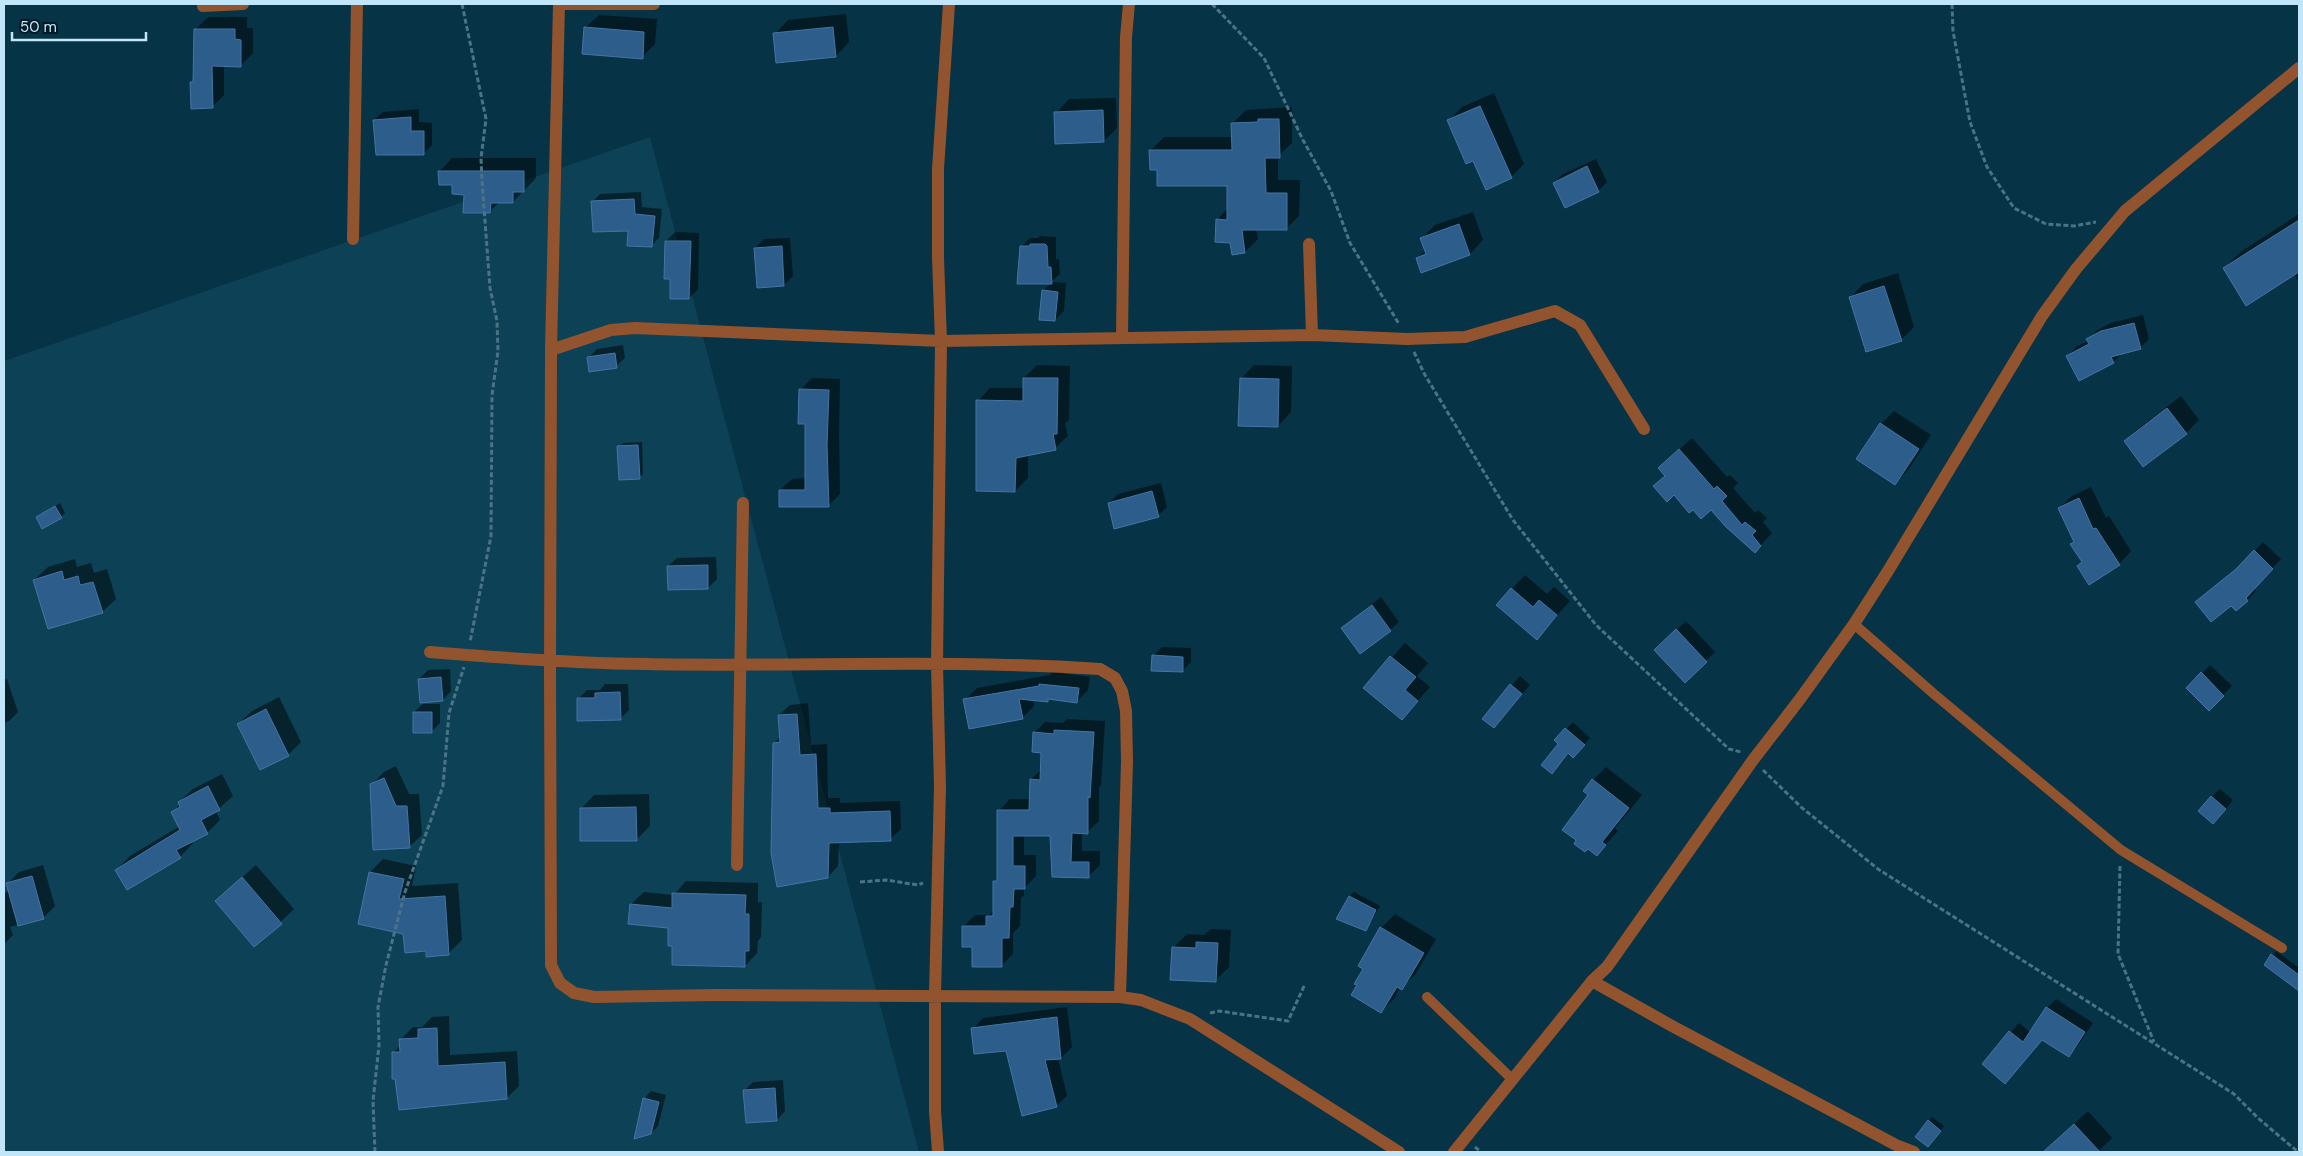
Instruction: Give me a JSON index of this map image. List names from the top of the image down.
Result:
{
  "scale_bar": "50 m"
}
